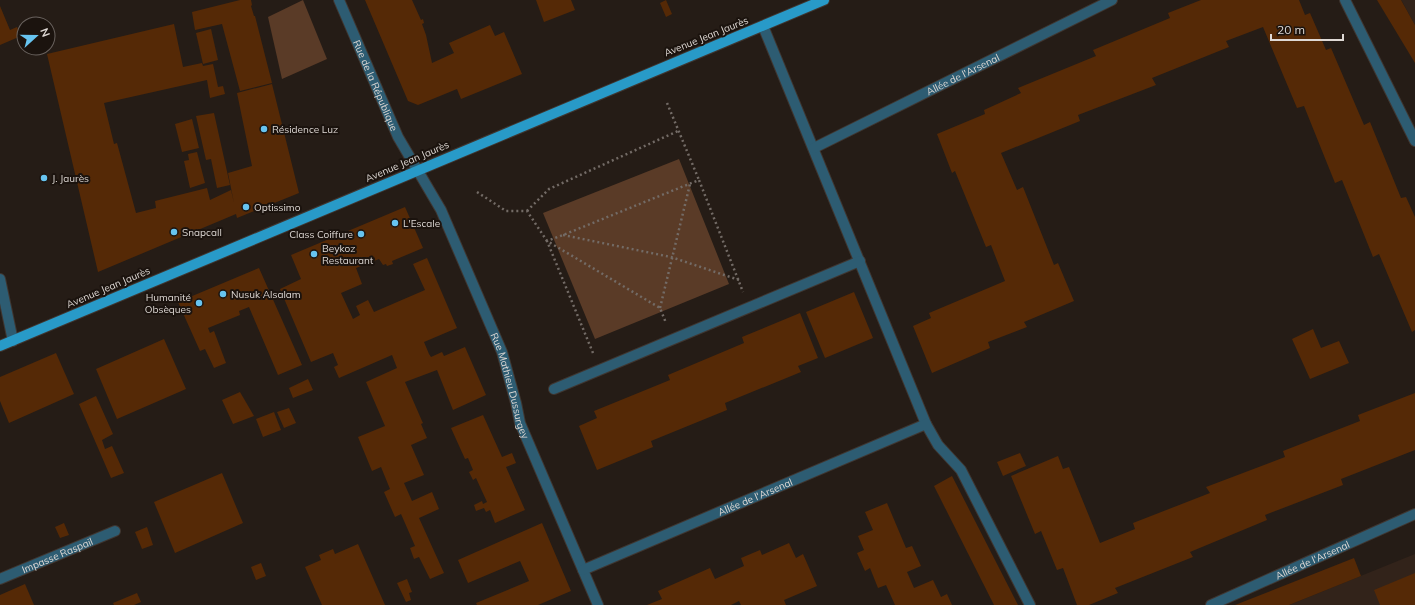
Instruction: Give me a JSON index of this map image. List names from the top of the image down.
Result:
{
  "streets": {
    "main road": ["Avenue Jean Jaurès"],
    "street": [
      "Allée de l'Arsenal",
      "Rue de la République",
      "Rue Mathieu Dussurgey",
      "Impasse Raspail"
    ]
  },
  "crossings": [
    ["Avenue Jean Jaurès", "Rue de la République"],
    ["Avenue Jean Jaurès", "Rue Mathieu Dussurgey"],
    ["Allée de l'Arsenal", "Rue Mathieu Dussurgey"],
    ["Rue de la République", "Rue Mathieu Dussurgey"]
  ],
  "places": [
    "Résidence Luz",
    "J. Jaurès",
    "Optissimo",
    "L'Escale",
    "Snapcall",
    "Class Coiffure",
    "Beykoz Restaurant",
    "Nusuk Alsalam",
    "Humanité Obsèques"
  ],
  "scale_bar": "20 m",
  "north": "right"
}
